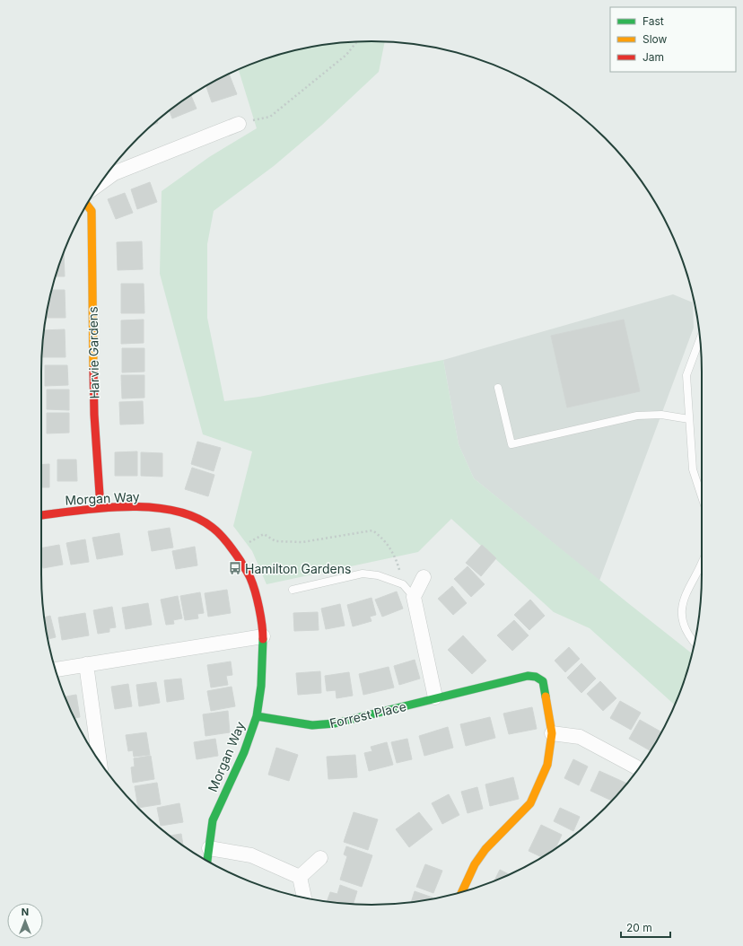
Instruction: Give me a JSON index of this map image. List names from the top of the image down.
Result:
{
  "streets": {
    "street": ["Harvie Gardens", "Morgan Way", "Forrest Place"]
  },
  "crossings": [
    ["Harvie Gardens", "Morgan Way"],
    ["Morgan Way", "Forrest Place"]
  ],
  "places": {
    "bus stop": ["Hamilton Gardens"]
  },
  "legend": ["Fast", "Slow", "Jam"],
  "scale_bar": "20 m",
  "north": "top"
}
